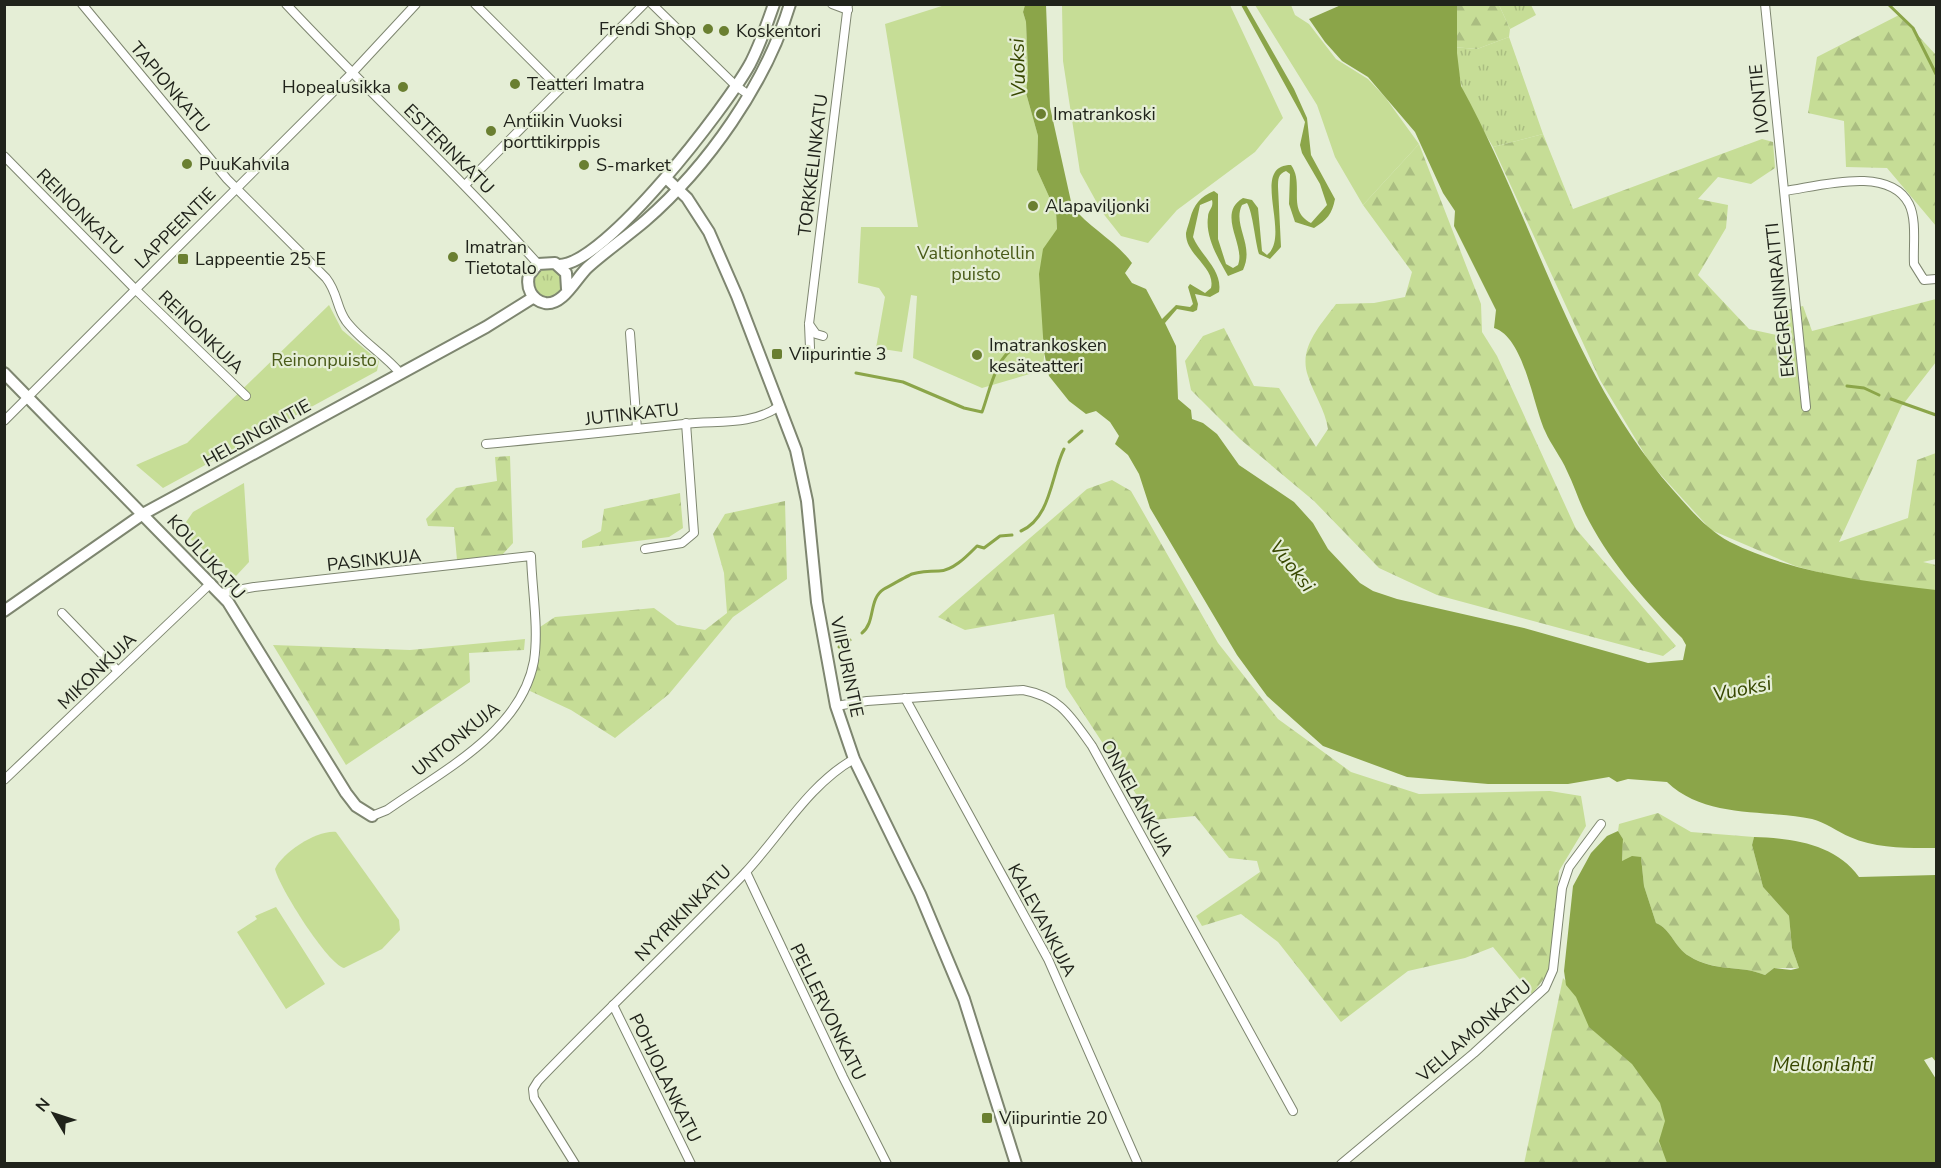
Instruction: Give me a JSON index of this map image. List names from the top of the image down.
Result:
{
  "streets": {
    "main road": ["HELSINGINTIE", "KOULUKATU", "VIIPURINTIE"],
    "street": [
      "TAPIONKATU",
      "IVONTIE",
      "ESTERINKATU",
      "TORKKELINKATU",
      "REINONKATU",
      "LAPPEENTIE",
      "EKEGRENINRAITTI",
      "REINONKUJA",
      "JUTINKATU",
      "PASINKUJA",
      "MIKONKUJA",
      "UNTONKUJA",
      "ONNELANKUJA",
      "NYYRIKINKATU",
      "KALEVANKUJA",
      "PELLERVONKATU",
      "VELLAMONKATU",
      "POHJOLANKATU"
    ]
  },
  "crossings": [
    ["TAPIONKATU", "LAPPEENTIE"],
    ["TAPIONKATU", "HELSINGINTIE"],
    ["IVONTIE", "EKEGRENINRAITTI"],
    ["ESTERINKATU", "LAPPEENTIE"],
    ["ESTERINKATU", "HELSINGINTIE"],
    ["REINONKATU", "LAPPEENTIE"],
    ["REINONKATU", "REINONKUJA"],
    ["LAPPEENTIE", "REINONKUJA"],
    ["LAPPEENTIE", "KOULUKATU"],
    ["JUTINKATU", "VIIPURINTIE"],
    ["HELSINGINTIE", "KOULUKATU"],
    ["KOULUKATU", "PASINKUJA"],
    ["KOULUKATU", "MIKONKUJA"],
    ["KOULUKATU", "UNTONKUJA"],
    ["PASINKUJA", "UNTONKUJA"],
    ["VIIPURINTIE", "ONNELANKUJA"],
    ["VIIPURINTIE", "NYYRIKINKATU"],
    ["ONNELANKUJA", "KALEVANKUJA"],
    ["NYYRIKINKATU", "PELLERVONKATU"],
    ["NYYRIKINKATU", "POHJOLANKATU"]
  ],
  "water": ["Vuoksi", "Mellonlahti"],
  "parks": ["Valtionhotellin puisto", "Reinonpuisto"],
  "places": {
    "other": [
      "Frendi Shop",
      "Koskentori",
      "Teatteri Imatra",
      "Hopealusikka",
      "Imatrankoski",
      "Antiikin Vuoksi porttikirppis",
      "PuuKahvila",
      "S-market",
      "Alapaviljonki",
      "Imatran Tietotalo",
      "Imatrankosken kesäteatteri"
    ],
    "transit": ["Lappeentie 25 E", "Viipurintie 3", "Viipurintie 20"]
  },
  "north": "top left"
}
